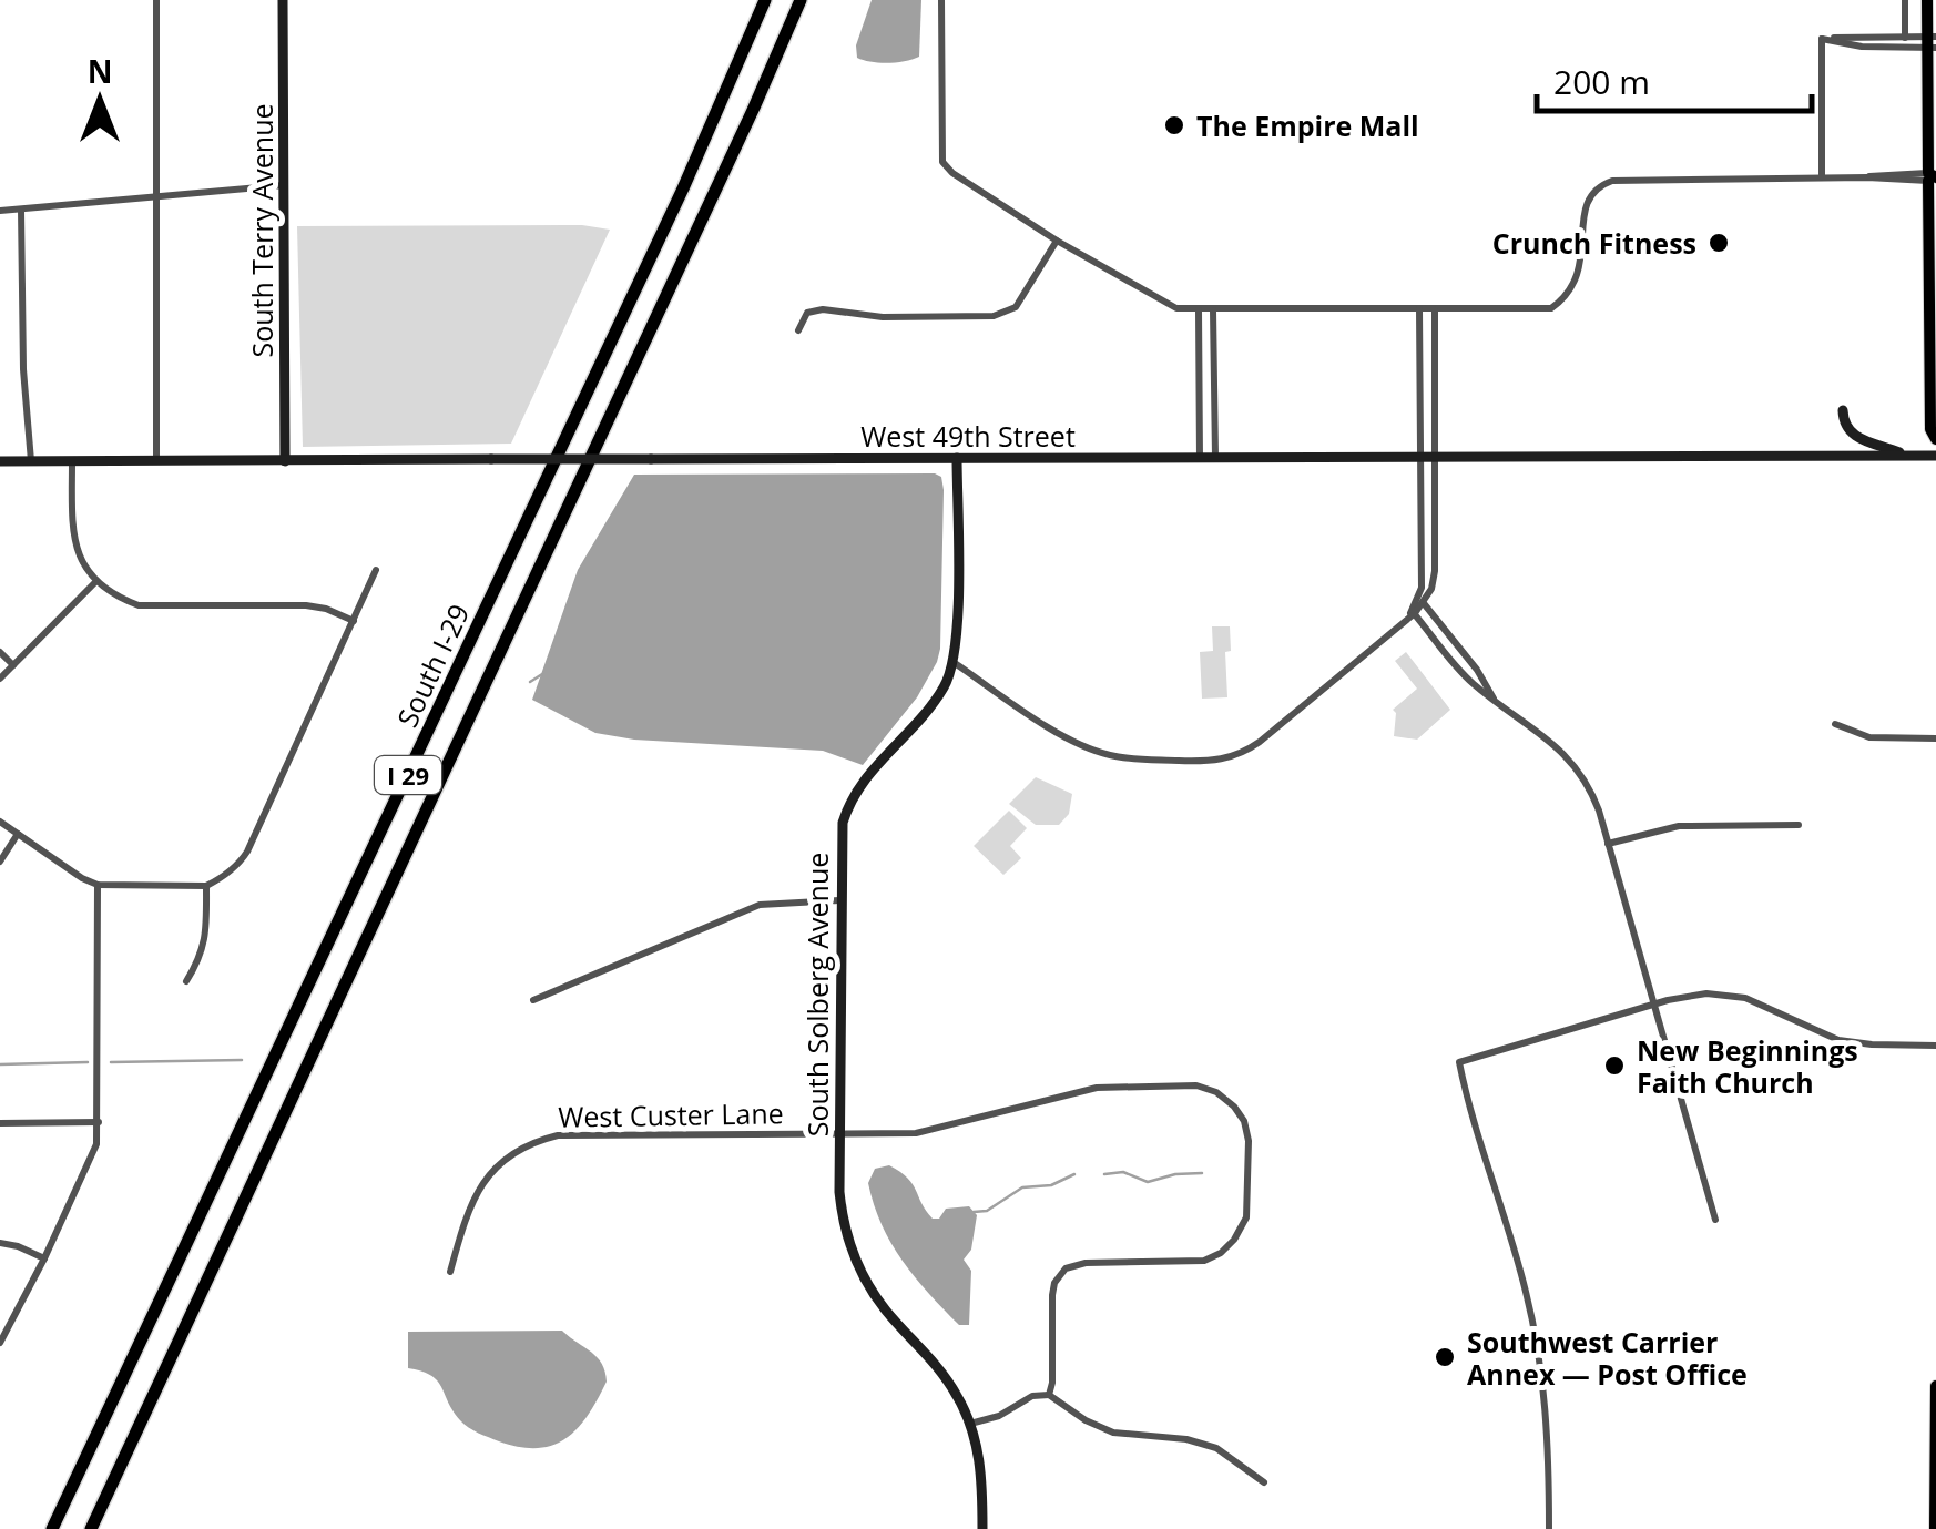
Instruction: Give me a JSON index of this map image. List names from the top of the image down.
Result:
{
  "streets": {
    "highway": ["South I-29", "I 29"],
    "main road": ["South Terry Avenue", "West 49th Street", "South Solberg Avenue"],
    "street": ["West Custer Lane"]
  },
  "crossings": [
    ["South Terry Avenue", "West 49th Street"],
    ["South Solberg Avenue", "West Custer Lane"]
  ],
  "places": [
    "The Empire Mall",
    "Crunch Fitness",
    "New Beginnings Faith Church",
    "Southwest Carrier Annex — Post Office"
  ],
  "scale_bar": "200 m",
  "north": "top"
}
